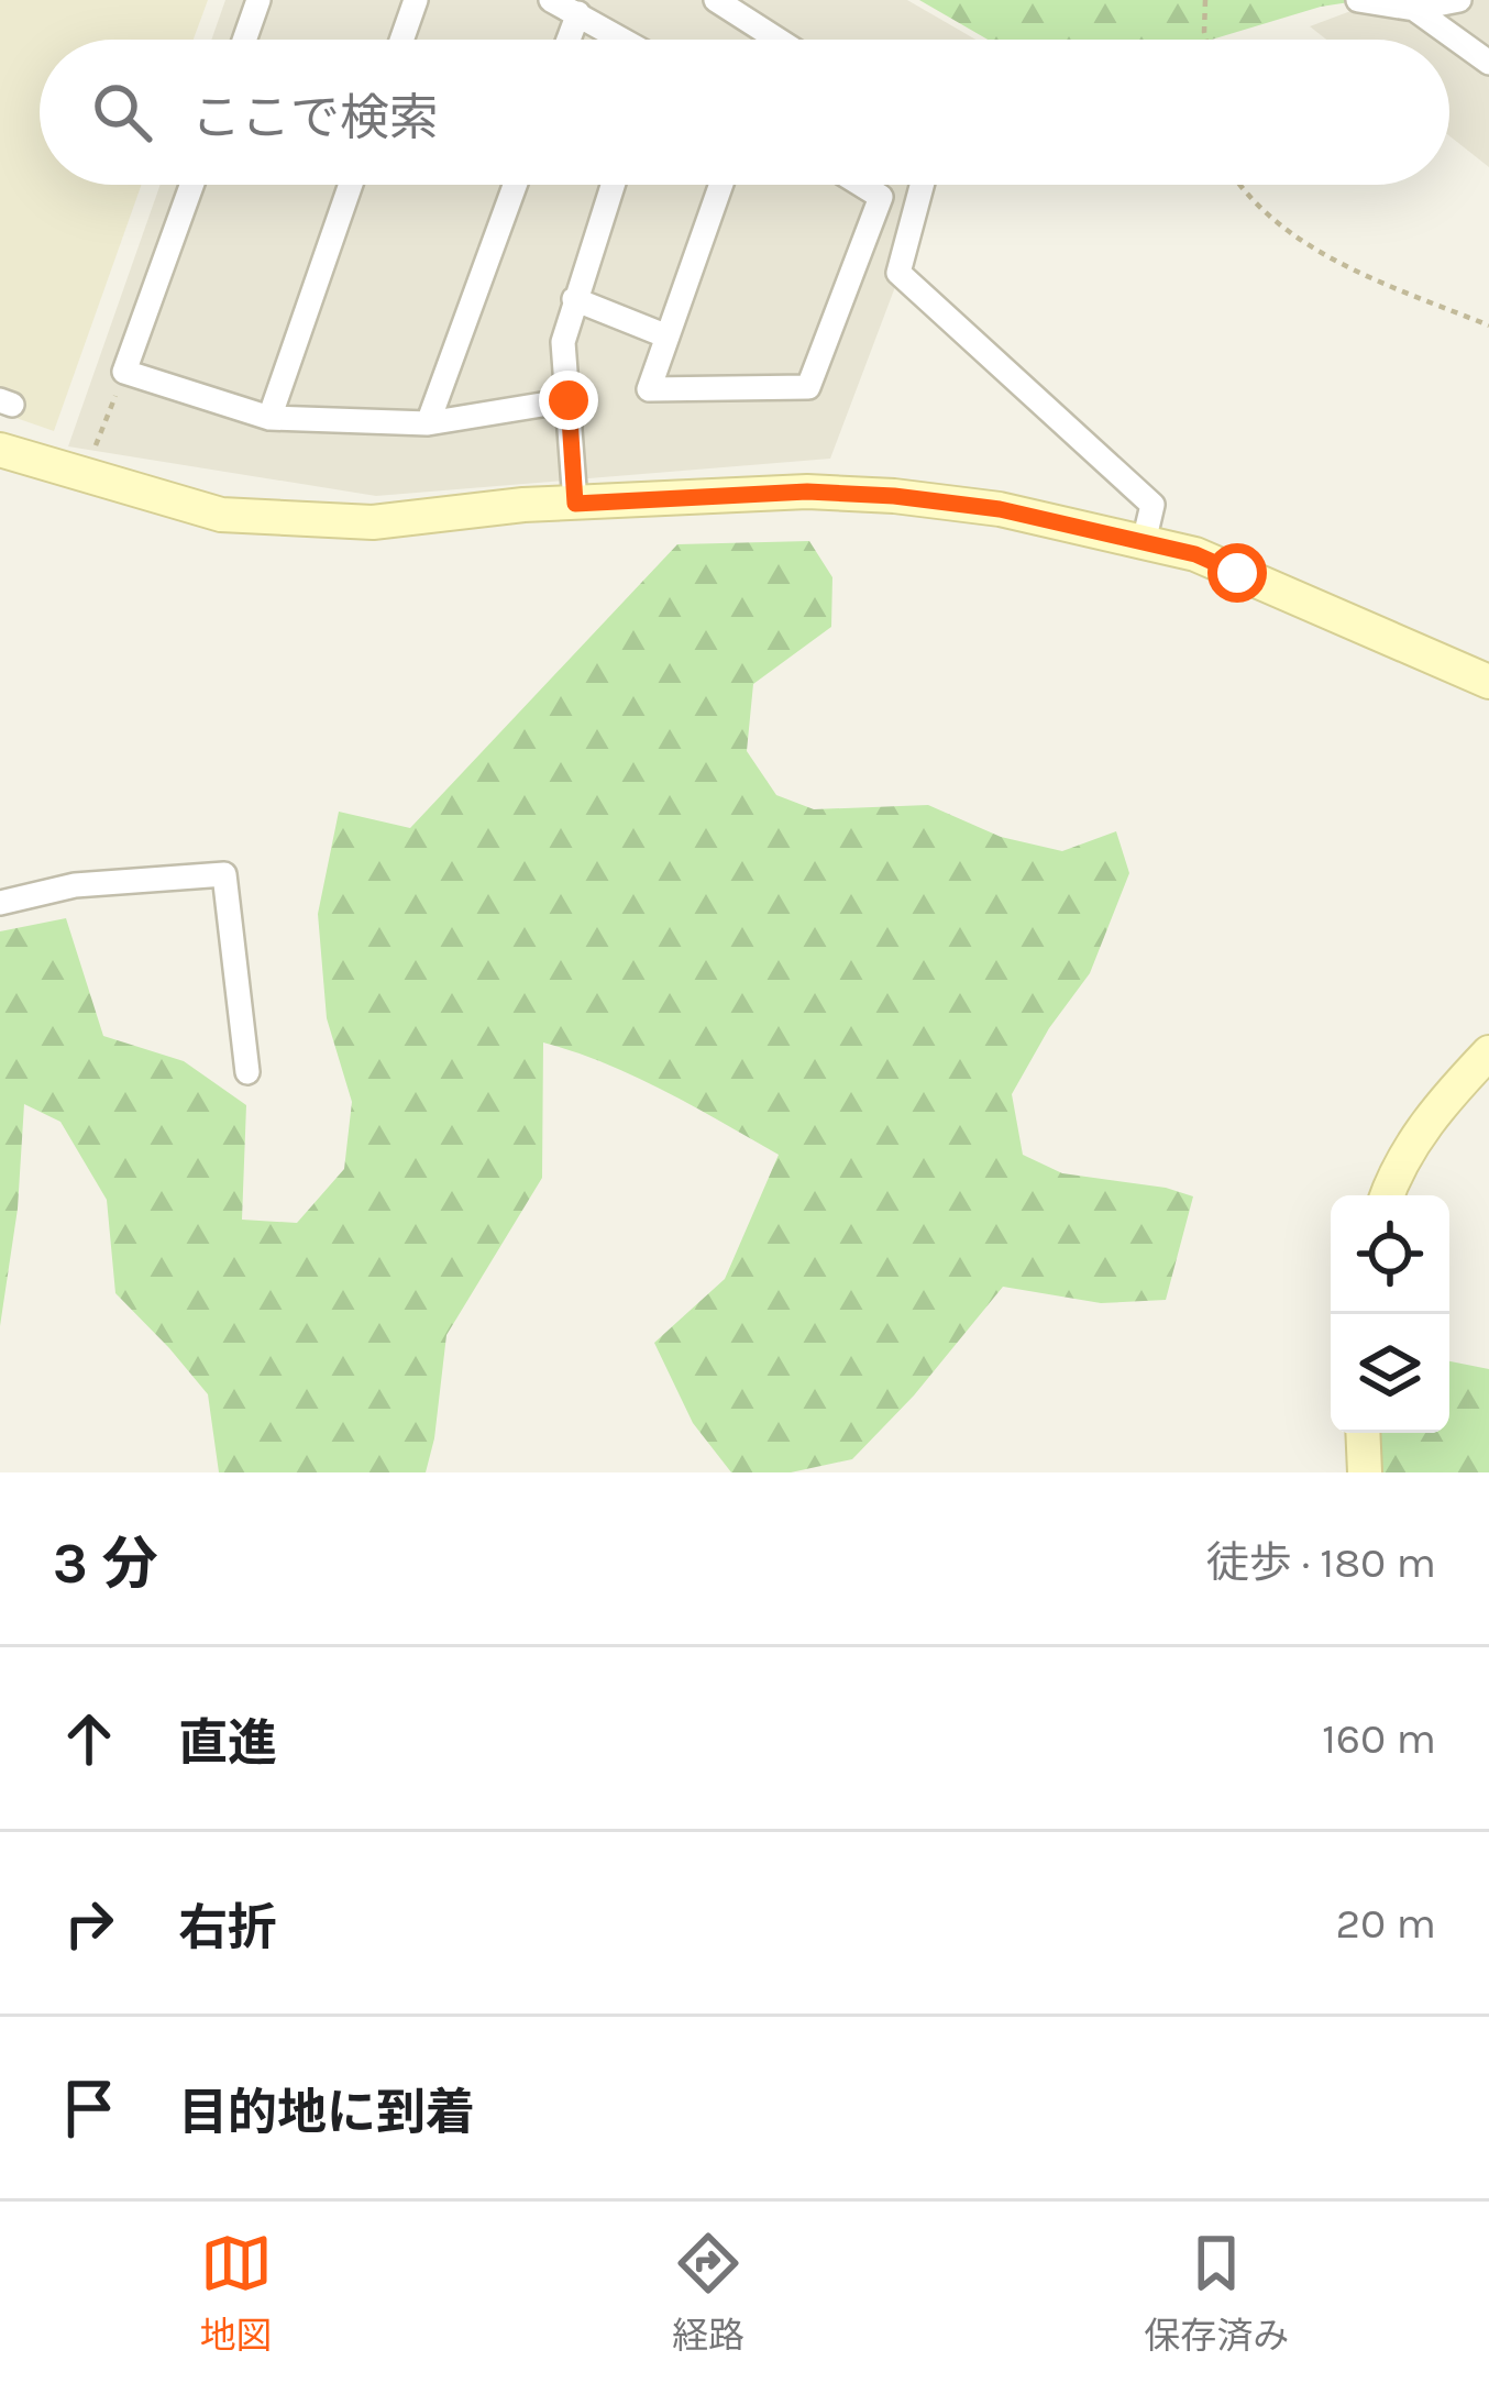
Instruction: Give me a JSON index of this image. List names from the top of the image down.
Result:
{
  "page": {
    "search": "ここで検索",
    "heading": ["3 分", "徒歩 · 180 m"],
    "list": [
      ["直進", "160 m"],
      ["右折", "20 m"],
      "目的地に到着"
    ],
    "nav": ["地図", "経路", "保存済み"]
  }
}
